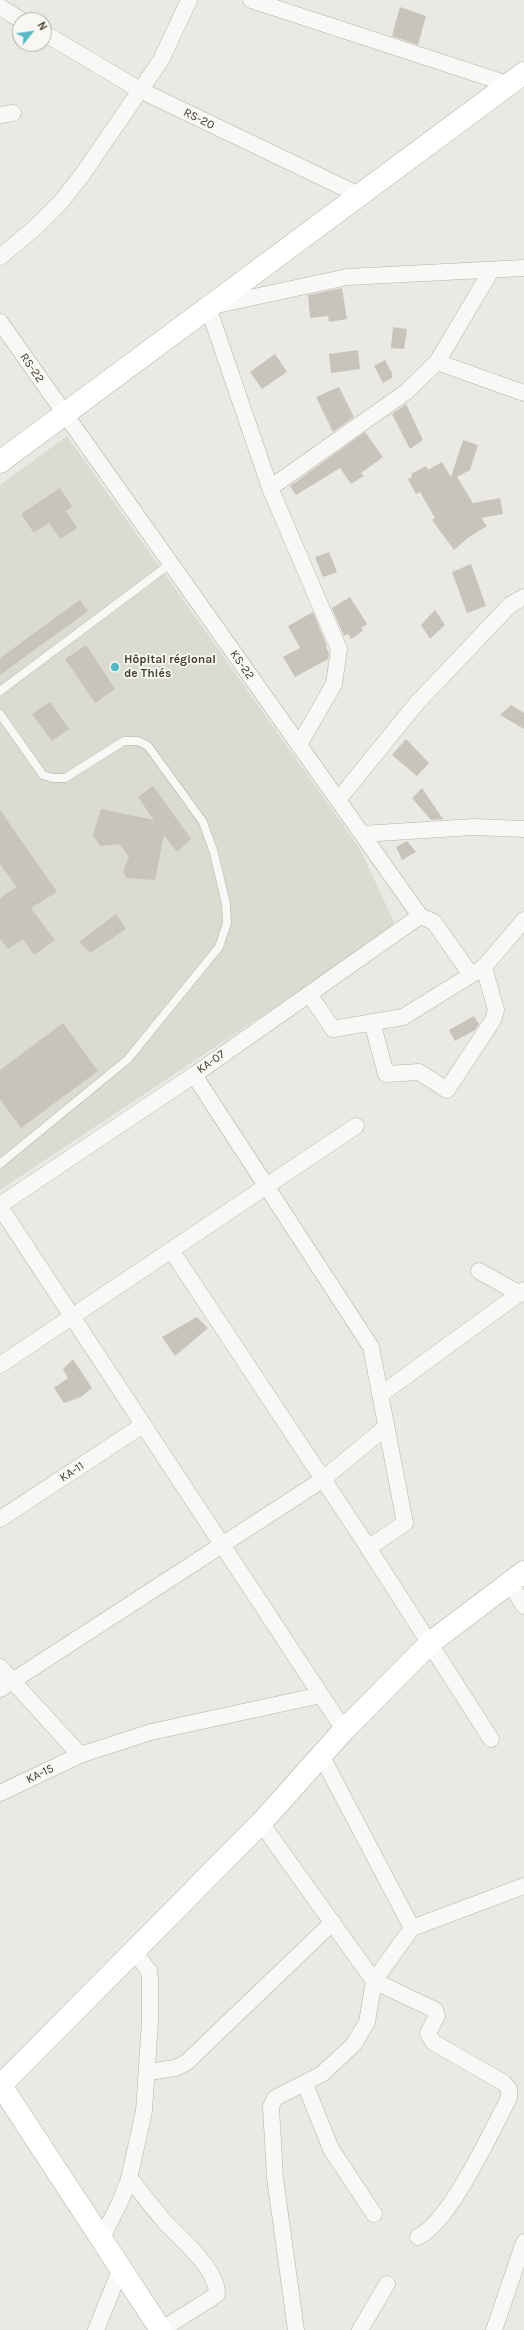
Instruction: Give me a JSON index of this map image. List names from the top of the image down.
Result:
{
  "streets": {
    "street": [
      "RS-20",
      "RS-22",
      "KS-22",
      "KA-07",
      "KA-11",
      "KA-15"
    ]
  },
  "crossings": [
    ["RS-22", "KS-22"],
    ["KS-22", "KA-07"]
  ],
  "places": ["Hôpital régional de Thiés"],
  "north": "top right"
}
